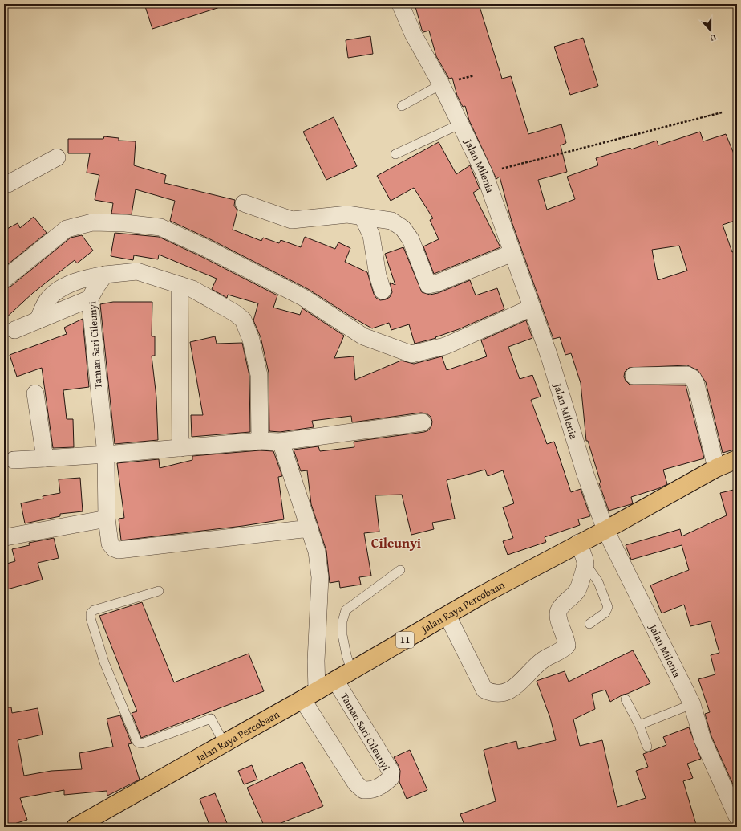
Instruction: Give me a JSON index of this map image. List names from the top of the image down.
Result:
{
  "streets": {
    "highway": ["Jalan Raya Percobaan", "11"],
    "street": ["Jalan Milenia", "Taman Sari Cileunyi"]
  },
  "crossings": [
    ["Jalan Milenia", "Jalan Raya Percobaan"],
    ["Taman Sari Cileunyi", "Jalan Raya Percobaan"]
  ],
  "districts": ["Cileunyi"],
  "north": "bottom"
}
